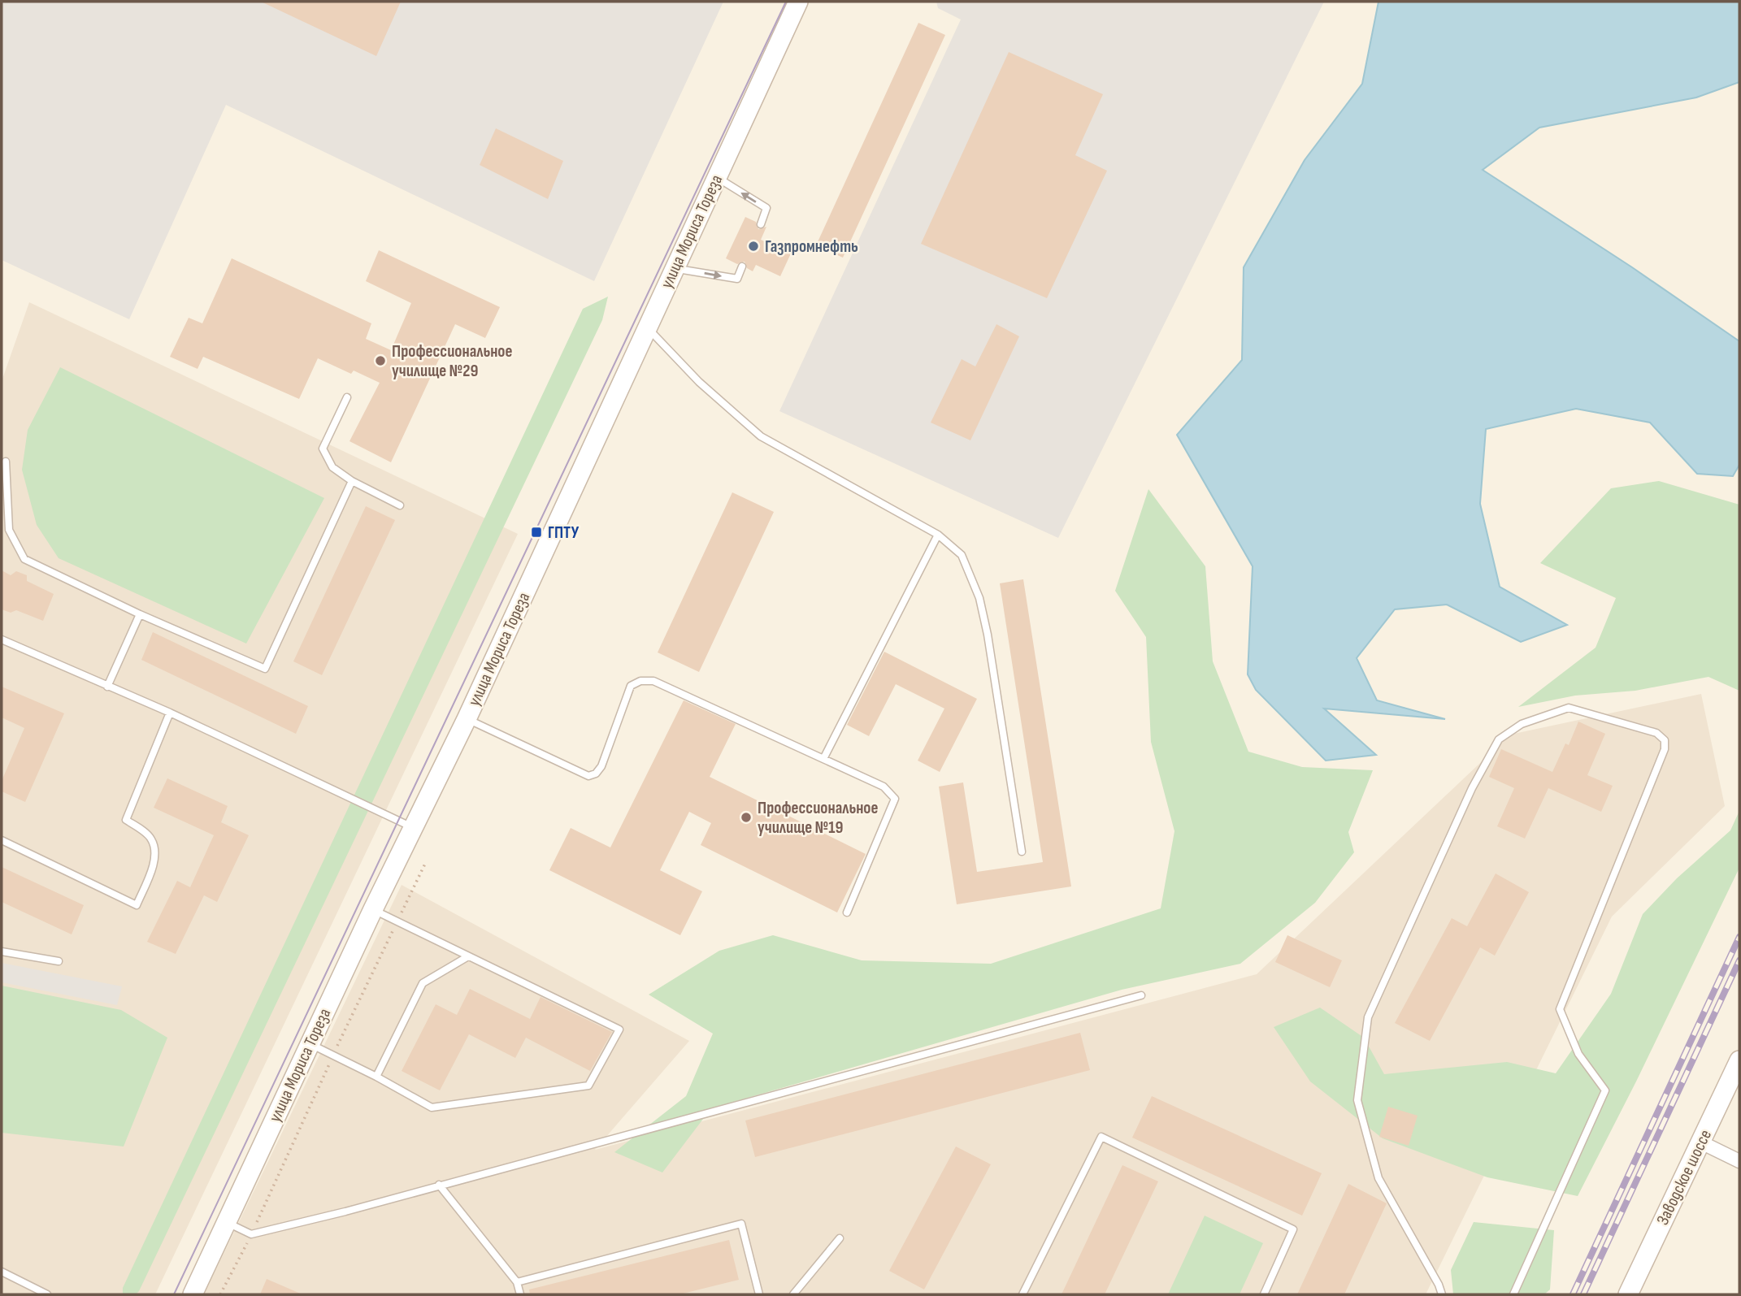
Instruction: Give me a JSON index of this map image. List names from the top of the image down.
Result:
{
  "streets": {
    "street": ["улица Мориса Тореза", "Заводское шоссе"]
  },
  "places": {
    "other": ["Газпромнефть", "Профессиональное училище №29", "Профессиональное училище №19"],
    "transit": ["ГПТУ"]
  }
}
